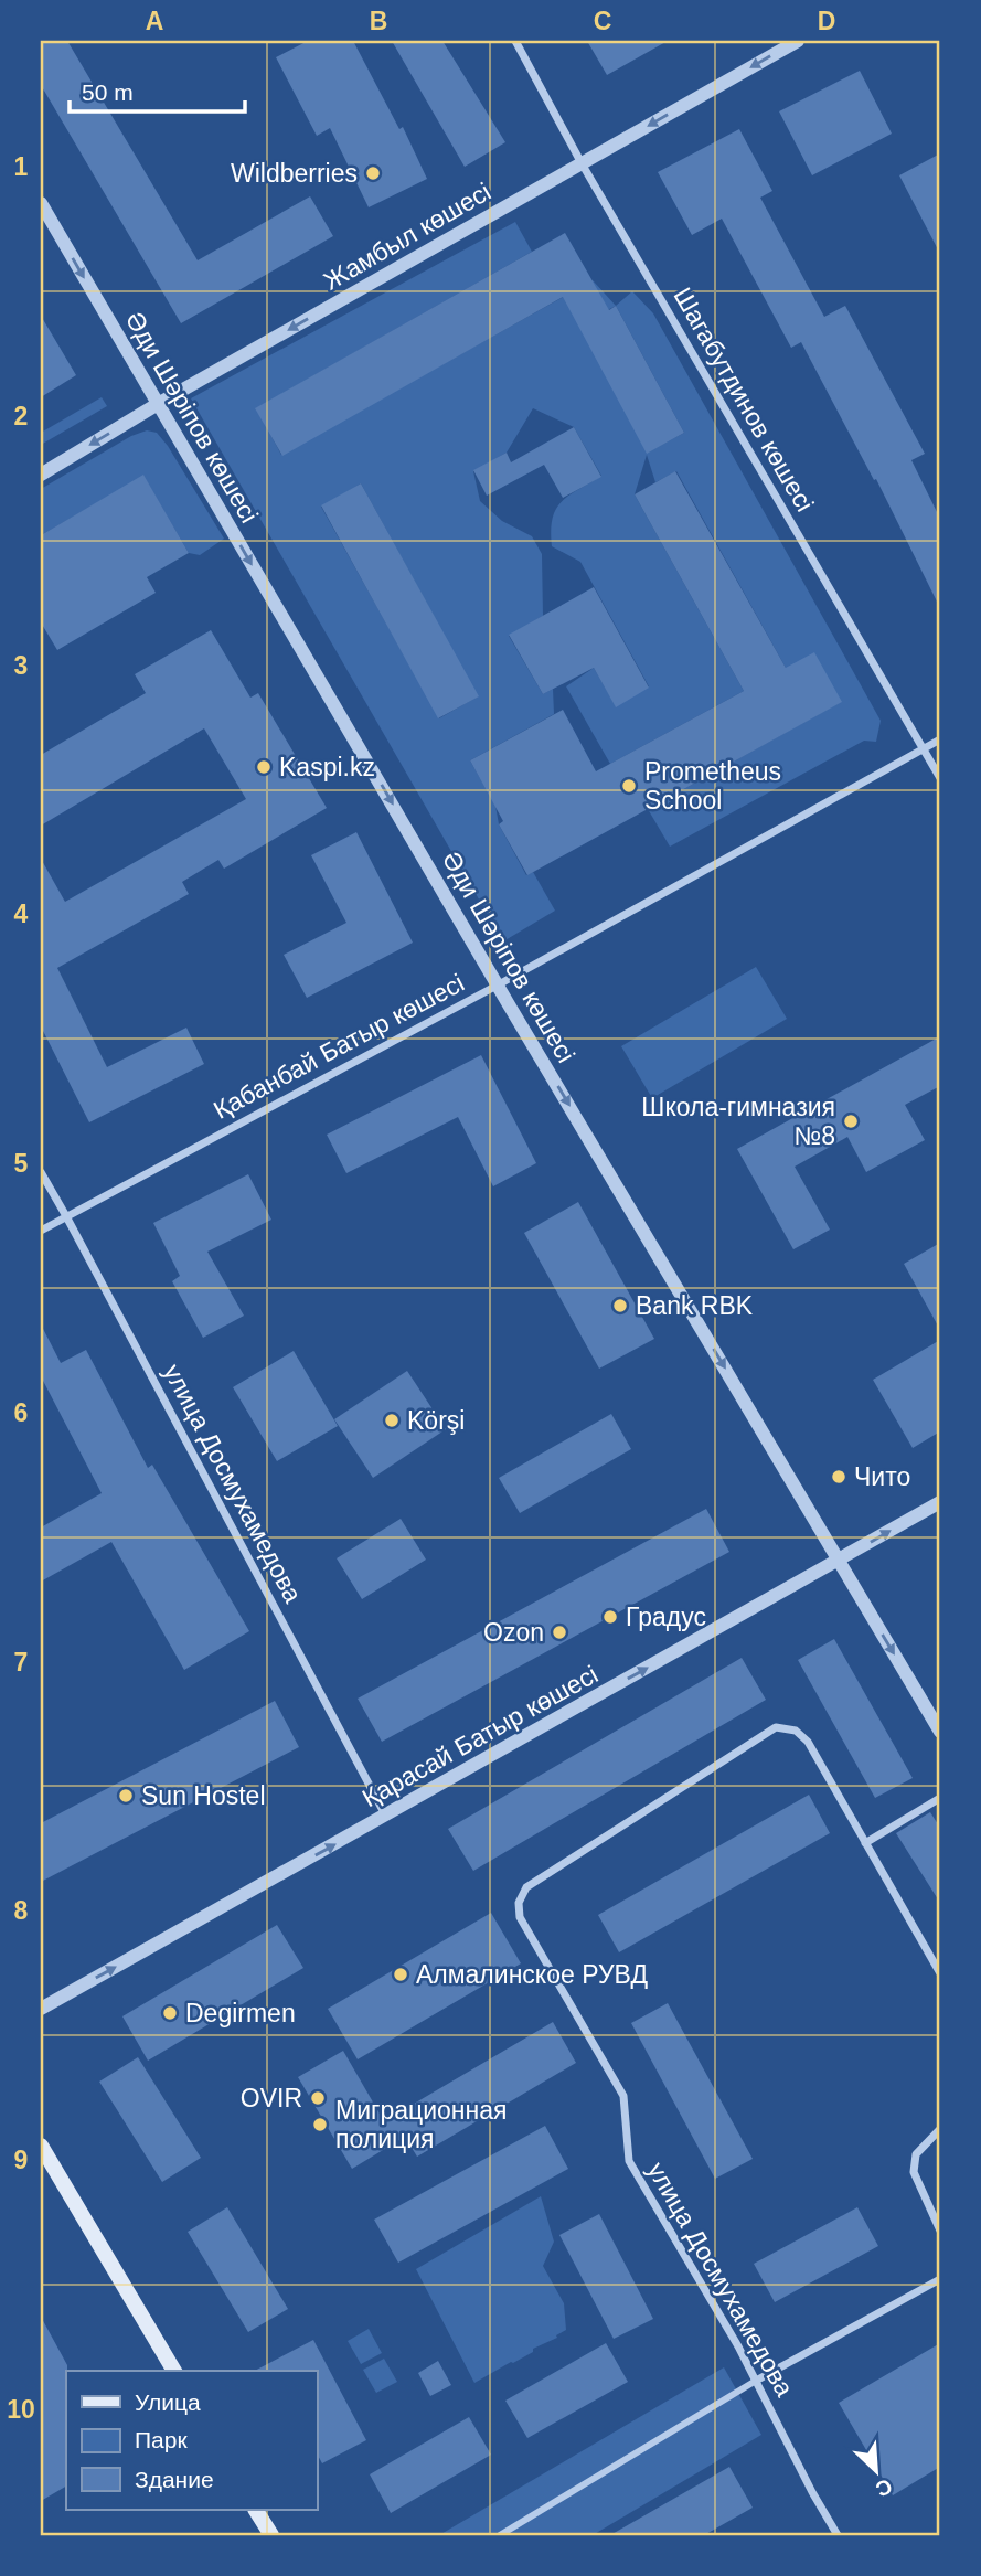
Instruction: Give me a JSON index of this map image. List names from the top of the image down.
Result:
{
  "streets": {
    "street": [
      "Жамбыл көшесі",
      "Шагабутдинов көшесі",
      "Әди Шәріпов көшесі",
      "Қабанбай Батыр көшесі",
      "улица Досмухамедова",
      "Қарасай Батыр көшесі"
    ]
  },
  "crossings": [
    ["Жамбыл көшесі", "Шагабутдинов көшесі"],
    ["Жамбыл көшесі", "Әди Шәріпов көшесі"],
    ["Шагабутдинов көшесі", "Қабанбай Батыр көшесі"],
    ["Әди Шәріпов көшесі", "Қабанбай Батыр көшесі"],
    ["Әди Шәріпов көшесі", "Қарасай Батыр көшесі"],
    ["Қабанбай Батыр көшесі", "улица Досмухамедова"],
    ["улица Досмухамедова", "Қарасай Батыр көшесі"]
  ],
  "one_way": ["Жамбыл көшесі", "Әди Шәріпов көшесі", "Қарасай Батыр көшесі"],
  "places": [
    "Wildberries",
    "Kaspi.kz",
    "Prometheus School",
    "Школа-гимназия №8",
    "Bank RBK",
    "Körşi",
    "Чито",
    "Градус",
    "Ozon",
    "Sun Hostel",
    "Алмалинское РУВД",
    "Degirmen",
    "OVIR",
    "Миграционная полиция"
  ],
  "legend": ["Улица", "Парк", "Здание"],
  "scale_bar": "50 m",
  "north": "bottom right",
  "grid": {
    "columns": [
      "A",
      "B",
      "C",
      "D"
    ],
    "rows": [
      "1",
      "2",
      "3",
      "4",
      "5",
      "6",
      "7",
      "8",
      "9",
      "10"
    ]
  }
}
